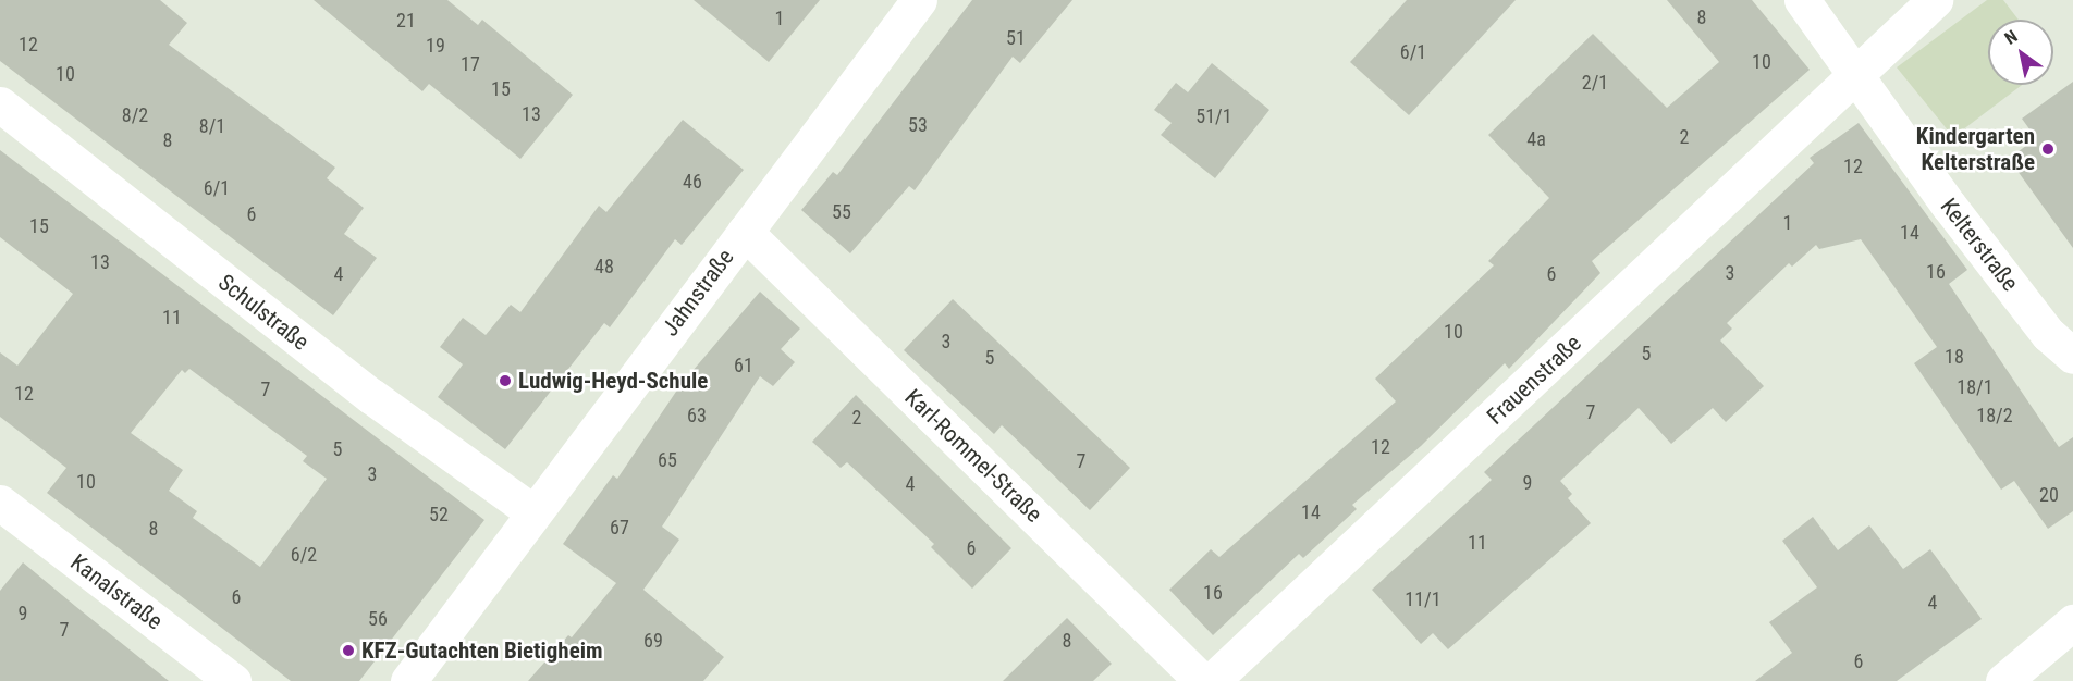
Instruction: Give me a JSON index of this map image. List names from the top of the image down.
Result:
{
  "streets": {
    "street": [
      "Kelterstraße",
      "Jahnstraße",
      "Schulstraße",
      "Frauenstraße",
      "Karl-Rommel-Straße",
      "Kanalstraße"
    ]
  },
  "crossings": [
    ["Kelterstraße", "Frauenstraße"],
    ["Jahnstraße", "Schulstraße"],
    ["Jahnstraße", "Karl-Rommel-Straße"]
  ],
  "places": ["Kindergarten Kelterstraße", "Ludwig-Heyd-Schule", "KFZ-Gutachten Bietigheim"],
  "house_numbers": [
    "8",
    "1",
    "21",
    "51",
    "12",
    "19",
    "6/1",
    "10",
    "17",
    "10",
    "2/1",
    "15",
    "13",
    "8/2",
    "51/1",
    "53",
    "8/1",
    "2",
    "4a",
    "8",
    "12",
    "46",
    "6/1",
    "55",
    "6",
    "1",
    "15",
    "14",
    "13",
    "48",
    "16",
    "3",
    "4",
    "6",
    "11",
    "10",
    "3",
    "5",
    "18",
    "5",
    "61",
    "18/1",
    "7",
    "12",
    "7",
    "63",
    "18/2",
    "2",
    "12",
    "5",
    "65",
    "7",
    "3",
    "10",
    "9",
    "4",
    "20",
    "14",
    "52",
    "67",
    "8",
    "11",
    "6",
    "6/2",
    "16",
    "6",
    "11/1",
    "4",
    "9",
    "56",
    "7",
    "69",
    "8",
    "6"
  ],
  "north": "top left"
}
